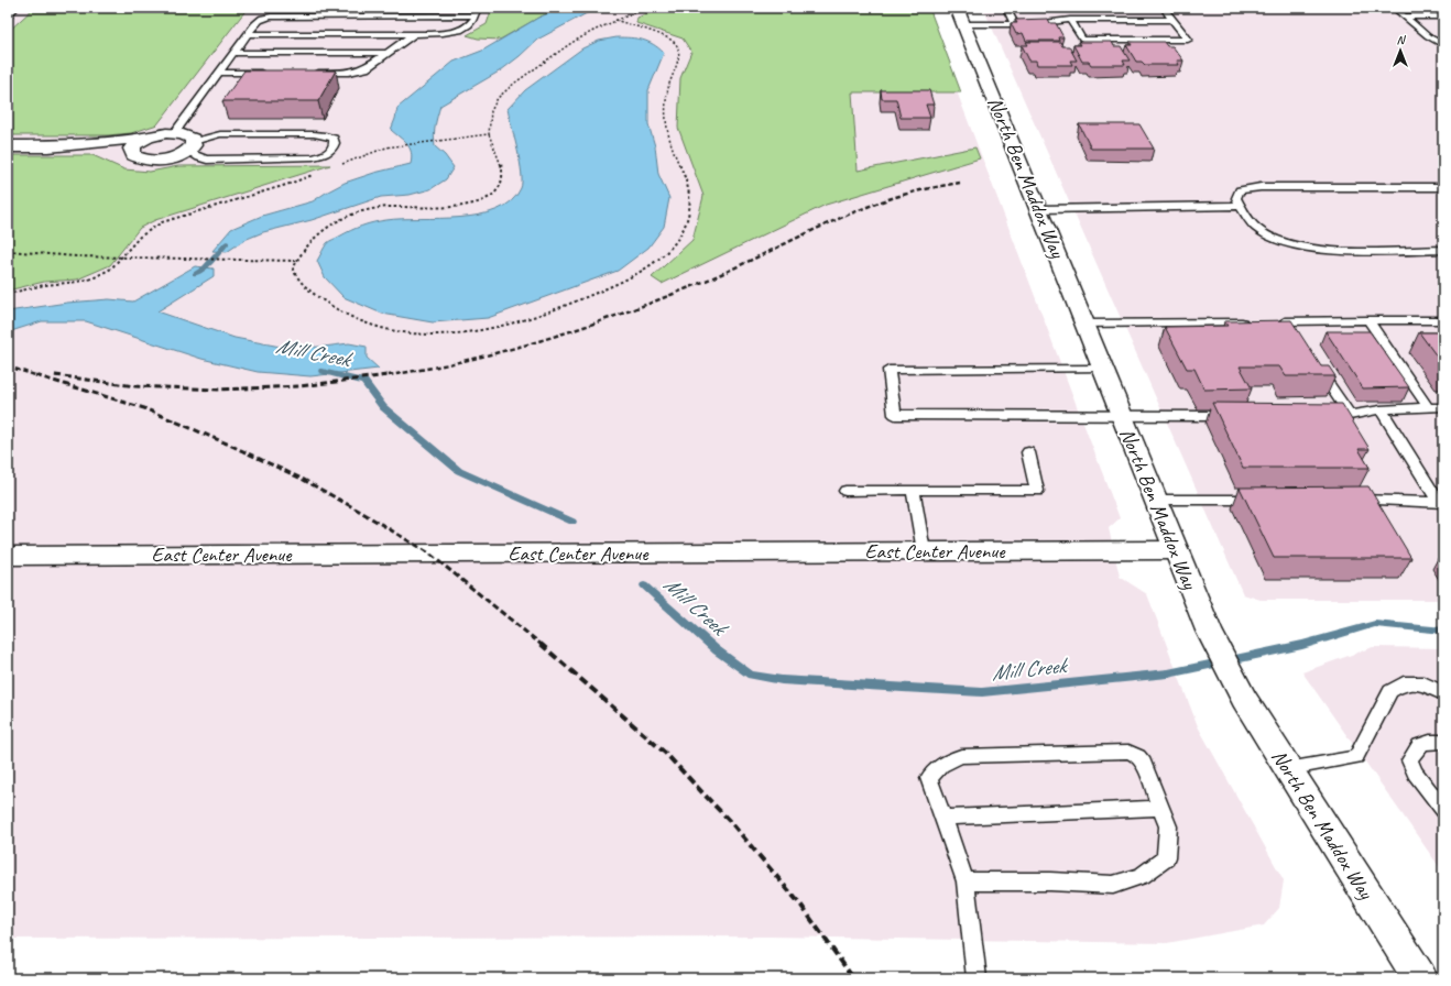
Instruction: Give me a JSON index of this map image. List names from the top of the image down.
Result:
{
  "streets": {
    "street": ["North Ben Maddox Way", "East Center Avenue"]
  },
  "crossings": [
    ["North Ben Maddox Way", "East Center Avenue"]
  ],
  "water": ["Mill Creek"],
  "north": "top"
}
